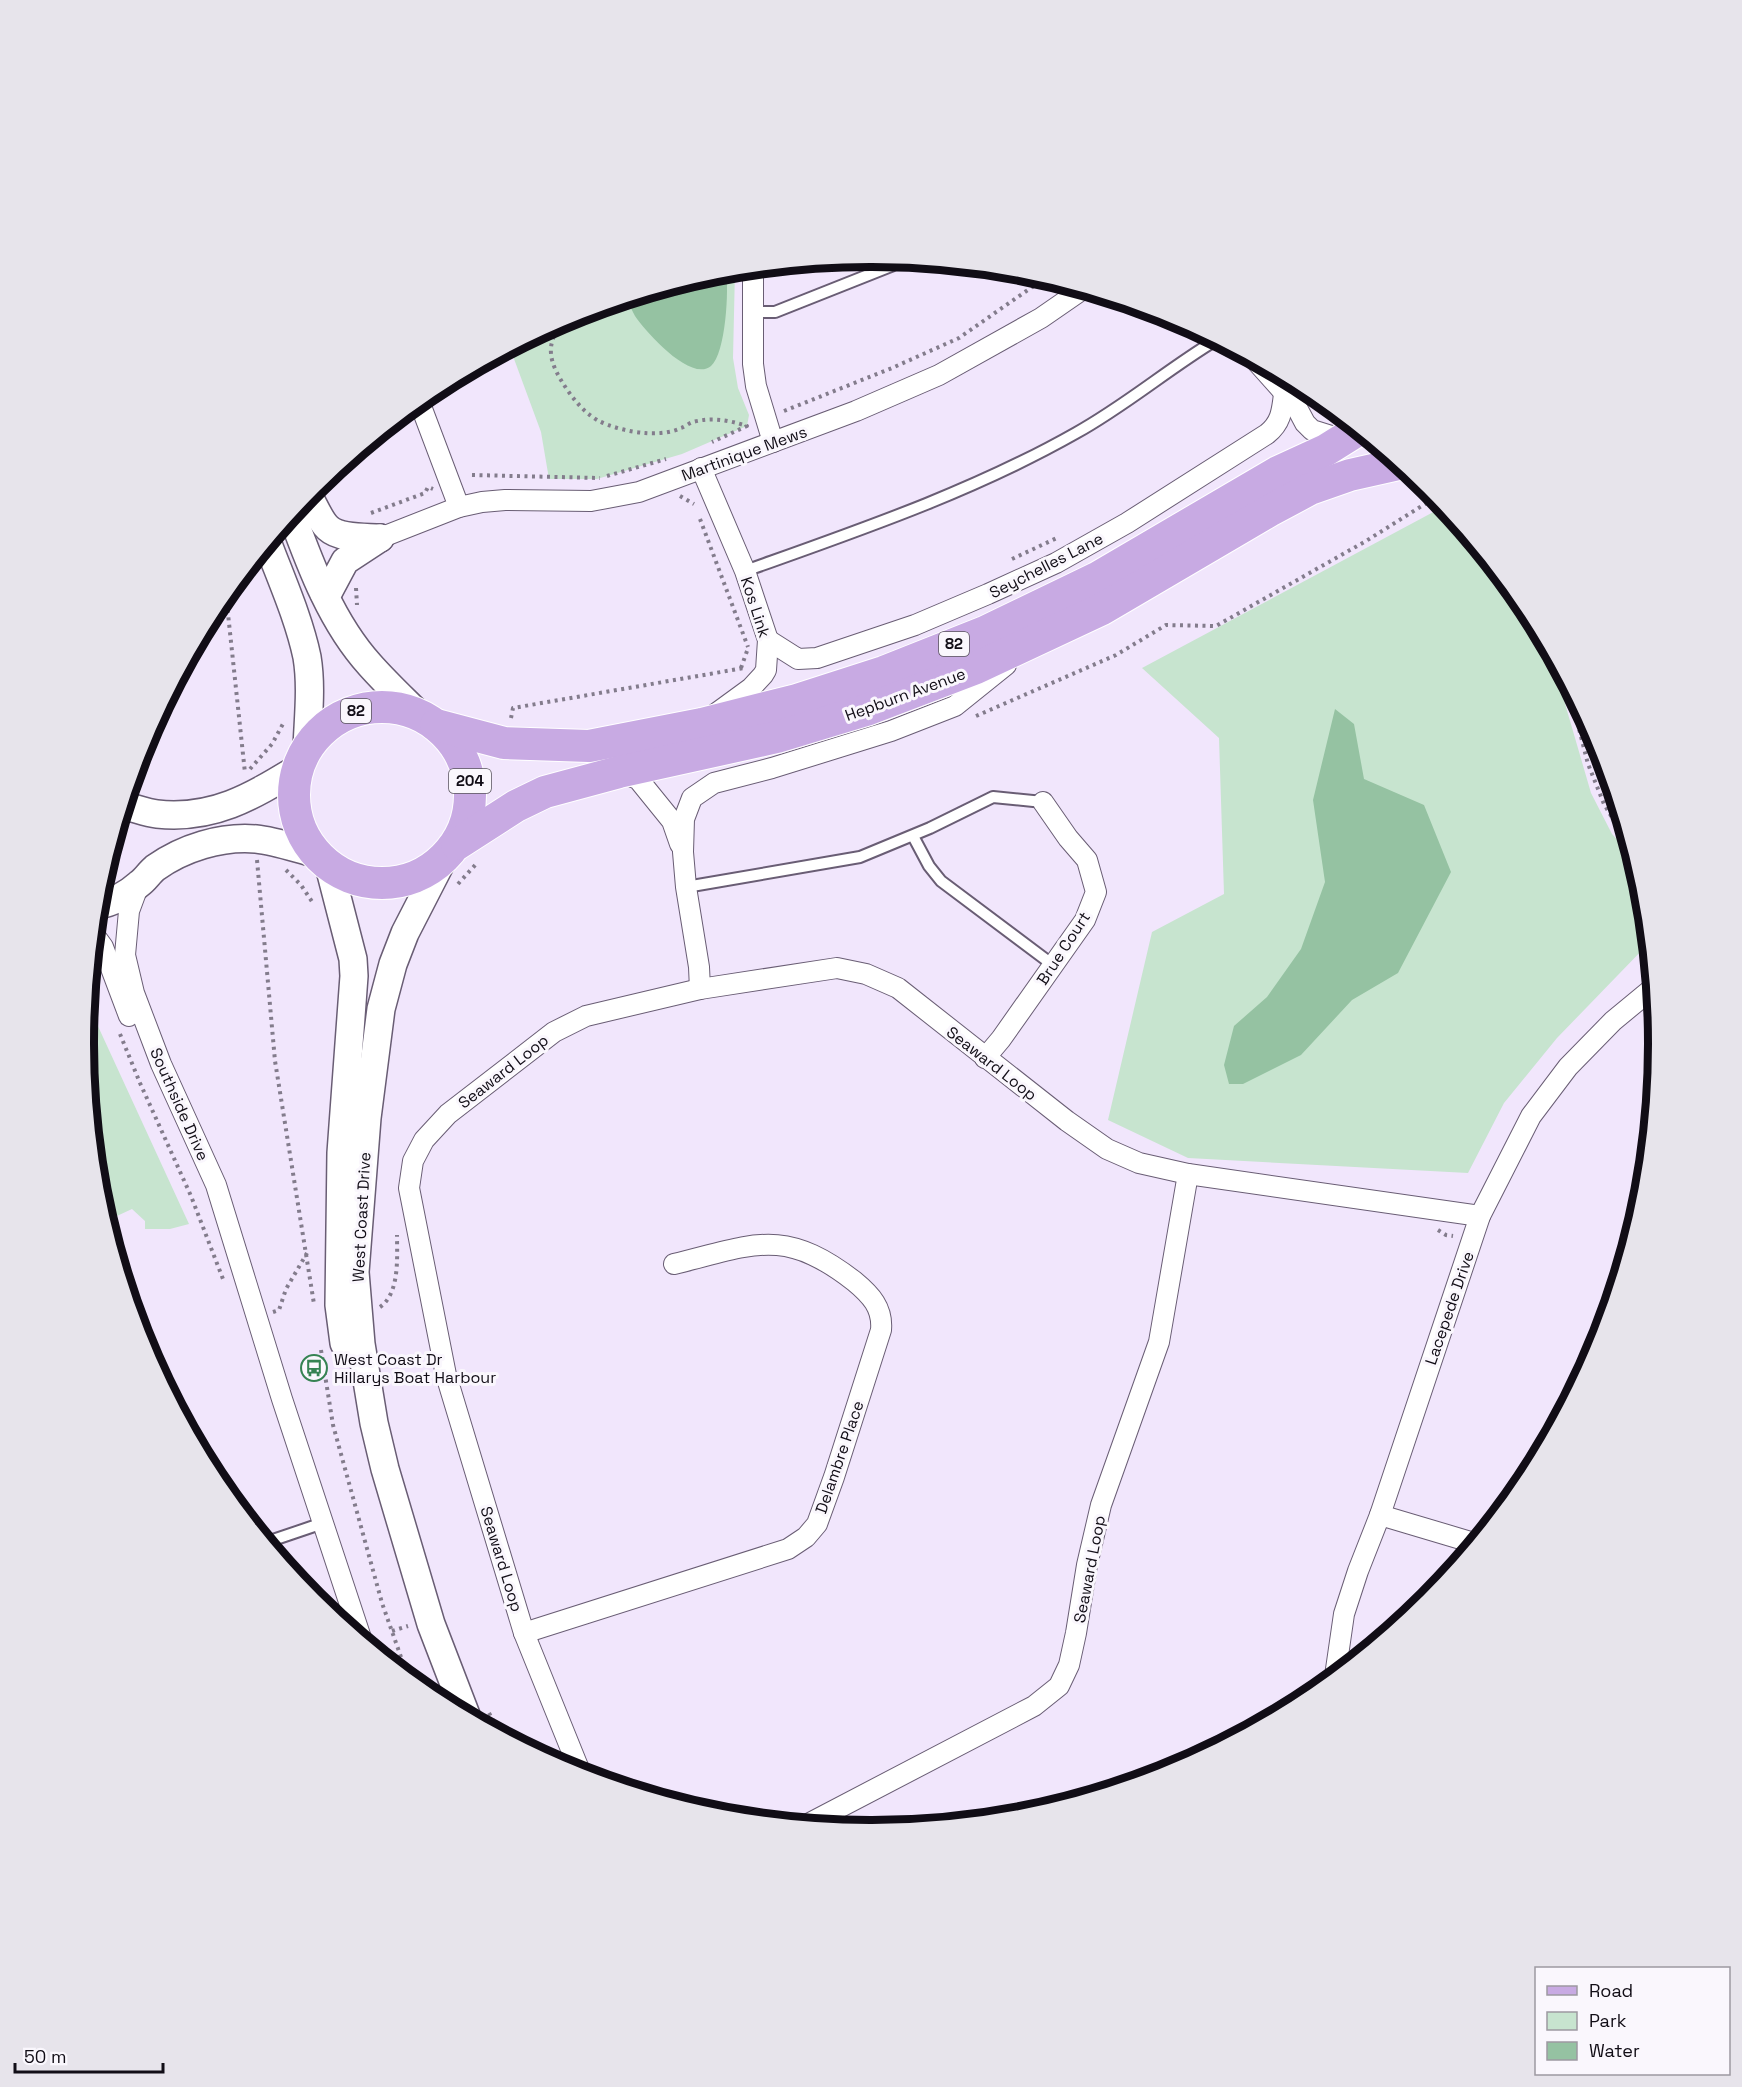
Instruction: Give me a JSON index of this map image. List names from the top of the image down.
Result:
{
  "streets": {
    "main road": [
      "82",
      "Hepburn Avenue",
      "204",
      "West Coast Drive"
    ],
    "street": [
      "Martinique Mews",
      "Seychelles Lane",
      "Kos Link",
      "Brue Court",
      "Seaward Loop",
      "Southside Drive",
      "Lacepede Drive",
      "Delambre Place"
    ]
  },
  "crossings": [
    ["Martinique Mews", "Kos Link"],
    ["Seychelles Lane", "Kos Link"],
    ["Kos Link", "Hepburn Avenue"],
    ["82", "Hepburn Avenue"],
    ["82", "204"],
    ["82", "Southside Drive"],
    ["82", "West Coast Drive"],
    ["Hepburn Avenue", "204"],
    ["Hepburn Avenue", "West Coast Drive"],
    ["204", "West Coast Drive"],
    ["Brue Court", "Seaward Loop"],
    ["Seaward Loop", "Lacepede Drive"],
    ["Seaward Loop", "Delambre Place"]
  ],
  "places": {
    "bus stop": ["West Coast Dr Hillarys Boat Harbour"]
  },
  "legend": ["Road", "Park", "Water"],
  "scale_bar": "50 m"
}
